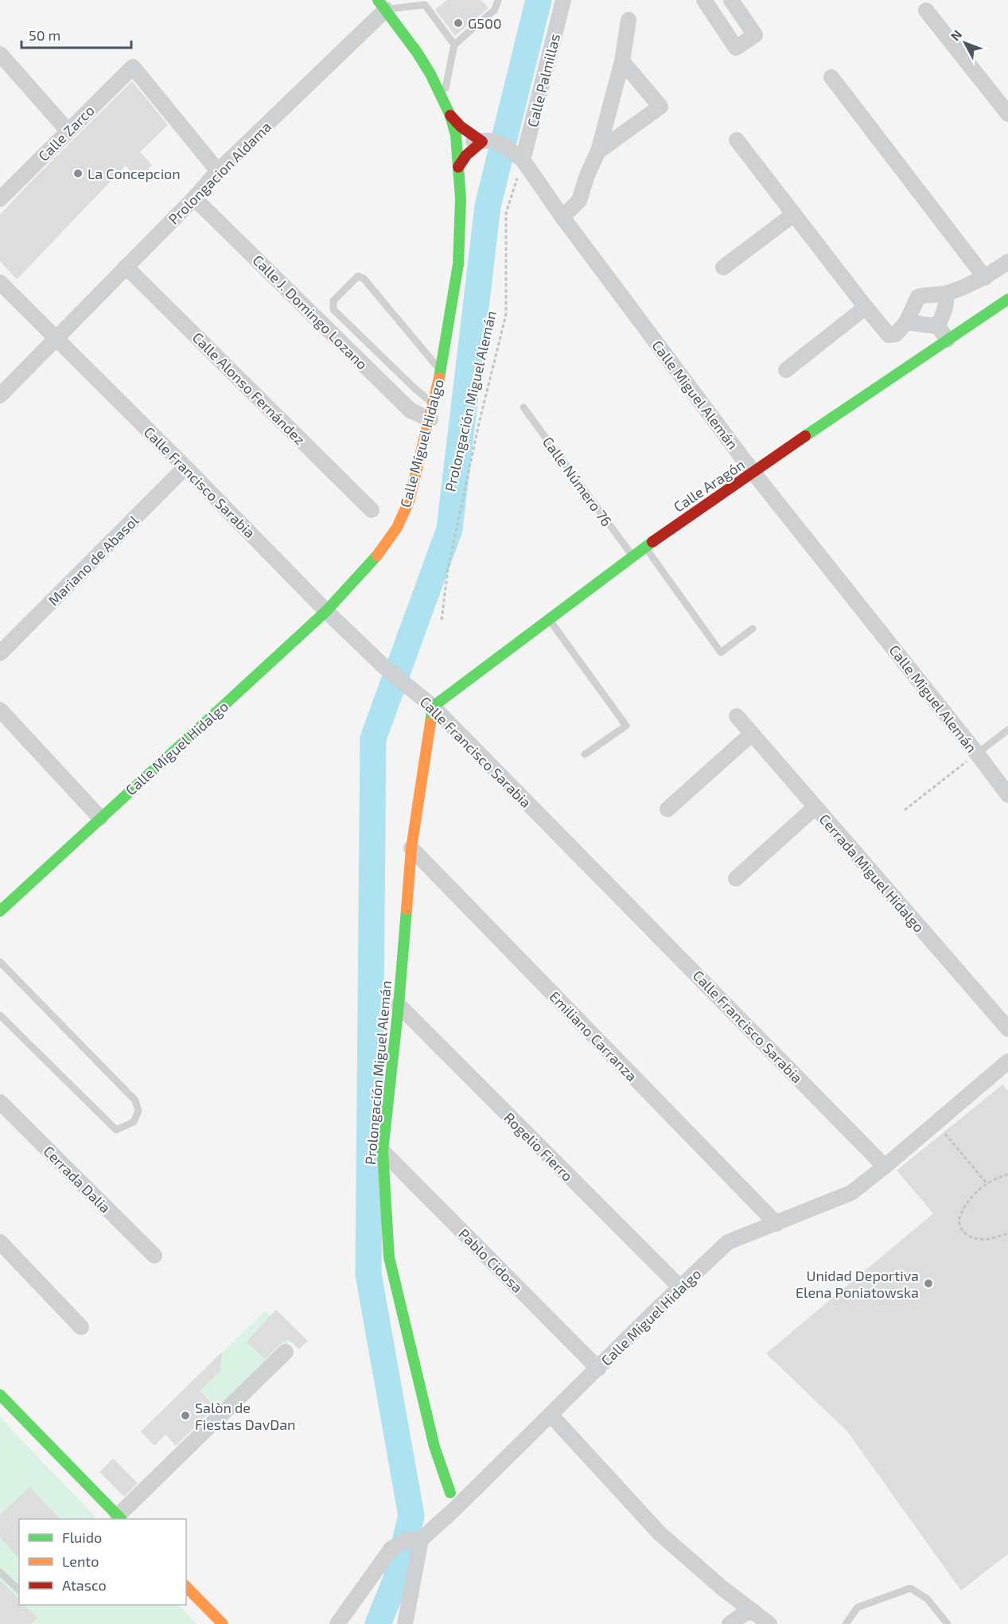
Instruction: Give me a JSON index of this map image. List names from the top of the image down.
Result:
{
  "streets": {
    "street": [
      "Calle Palmillas",
      "Calle Zarco",
      "Prolongacion Aldama",
      "Calle J. Domingo Lozano",
      "Calle Alonso Fernández",
      "Calle Miguel Alemán",
      "Prolongación Miguel Alemán",
      "Calle Míguel Hidalgo",
      "Calle Francisco Sarabia",
      "Calle Aragón",
      "Mariano de Abasol",
      "Cerrada Miguel Hidalgo",
      "Emiliano Carranza",
      "Rogelio Fierro",
      "Cerrada Dalia",
      "Pablo Cidosa"
    ],
    "lane": ["Calle Número 76"]
  },
  "crossings": [
    ["Calle Palmillas", "Calle Miguel Alemán"],
    ["Calle Palmillas", "Prolongación Miguel Alemán"],
    ["Calle Zarco", "Prolongacion Aldama"],
    ["Prolongacion Aldama", "Calle J. Domingo Lozano"],
    ["Prolongacion Aldama", "Calle Alonso Fernández"],
    ["Prolongacion Aldama", "Calle Míguel Hidalgo"],
    ["Prolongacion Aldama", "Calle Francisco Sarabia"],
    ["Calle J. Domingo Lozano", "Calle Míguel Hidalgo"],
    ["Calle Miguel Alemán", "Prolongación Miguel Alemán"],
    ["Calle Miguel Alemán", "Calle Aragón"],
    ["Prolongación Miguel Alemán", "Calle Francisco Sarabia"],
    ["Prolongación Miguel Alemán", "Calle Aragón"],
    ["Prolongación Miguel Alemán", "Emiliano Carranza"],
    ["Prolongación Miguel Alemán", "Rogelio Fierro"],
    ["Prolongación Miguel Alemán", "Pablo Cidosa"],
    ["Calle Míguel Hidalgo", "Calle Francisco Sarabia"],
    ["Calle Míguel Hidalgo", "Emiliano Carranza"],
    ["Calle Míguel Hidalgo", "Rogelio Fierro"],
    ["Calle Míguel Hidalgo", "Pablo Cidosa"],
    ["Calle Número 76", "Calle Aragón"],
    ["Calle Francisco Sarabia", "Calle Aragón"],
    ["Calle Francisco Sarabia", "Mariano de Abasol"]
  ],
  "places": [
    "G500",
    "La Concepcion",
    "Unidad Deportiva Elena Poniatowska",
    "Salòn de Fiestas DavDan"
  ],
  "legend": ["Fluido", "Lento", "Atasco"],
  "scale_bar": "50 m",
  "north": "top left"
}
